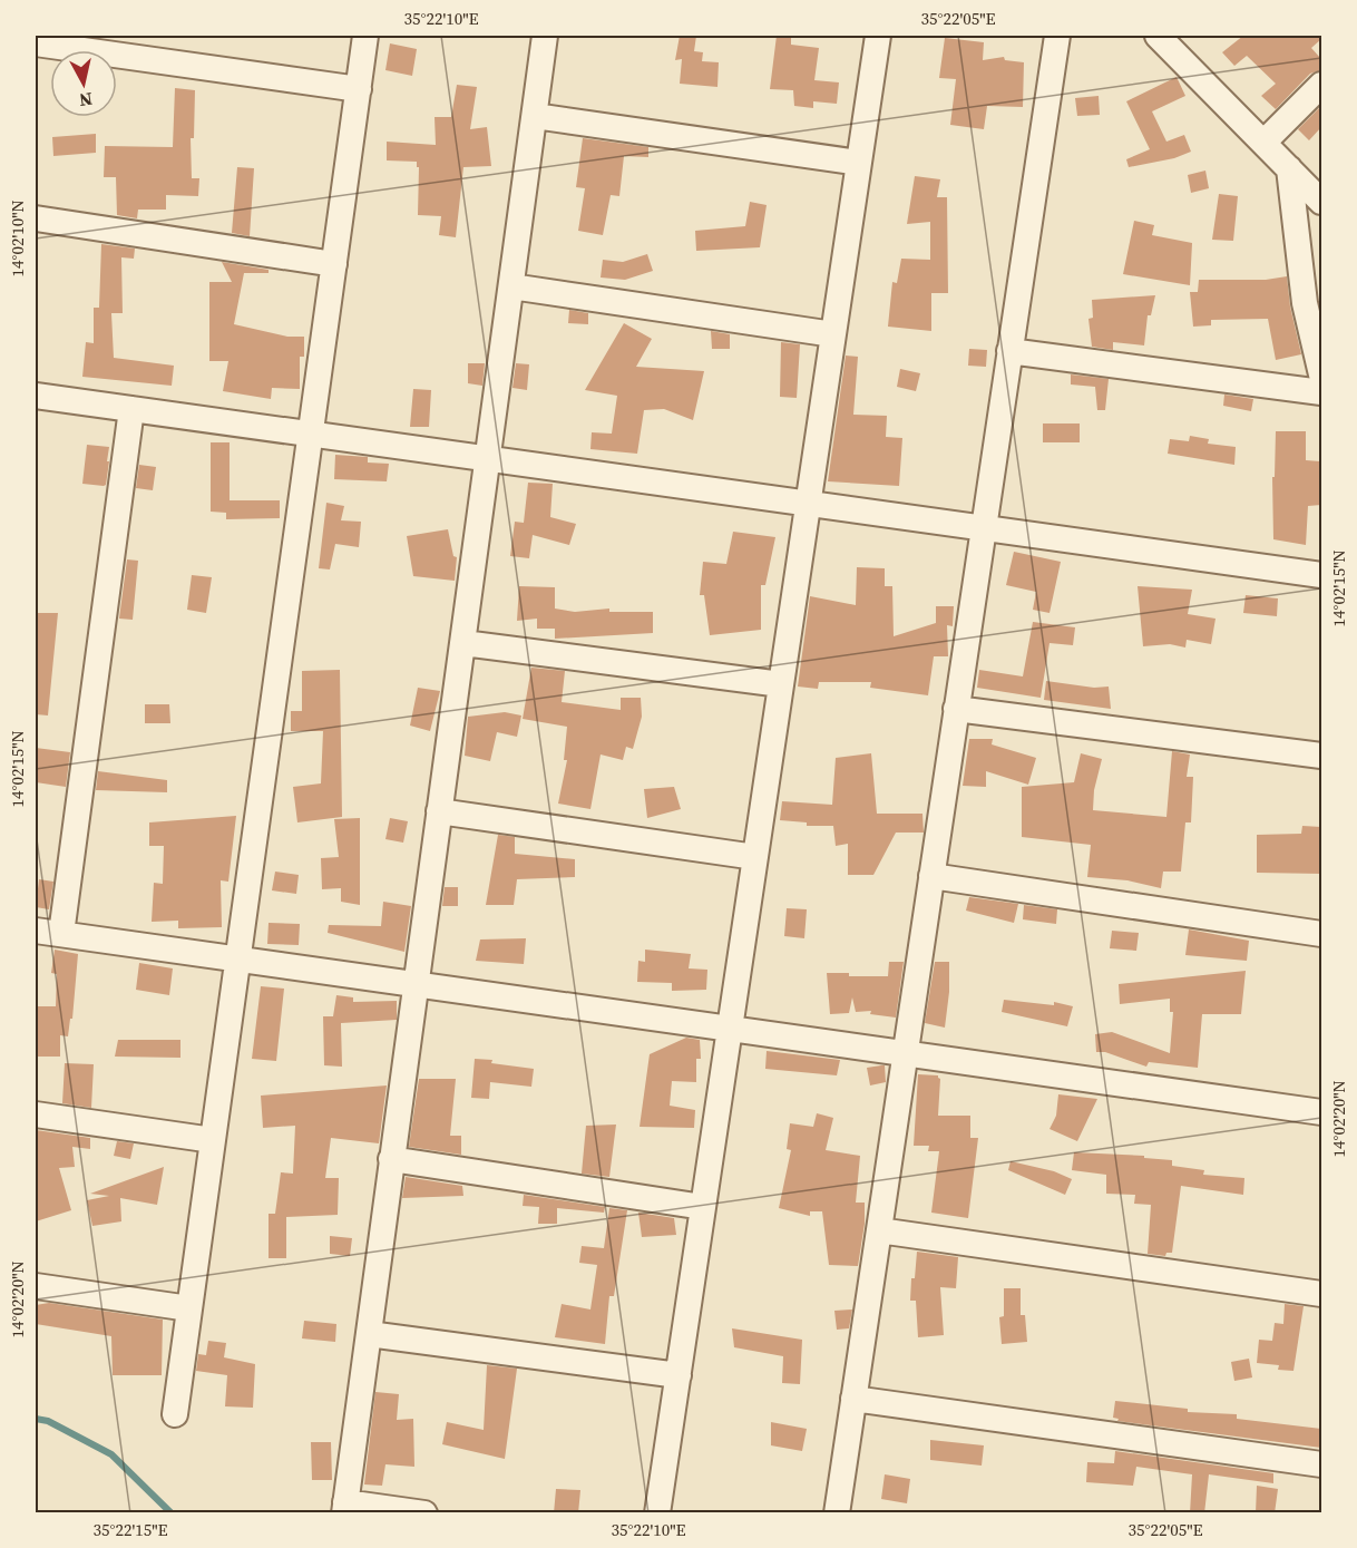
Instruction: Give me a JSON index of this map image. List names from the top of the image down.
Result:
{
  "north": "bottom",
  "coordinates": [
    "35°22'10\"E",
    "35°22'05\"E",
    "14°02'10\"N",
    "14°02'15\"N",
    "14°02'20\"N",
    "35°22'15\"E"
  ]
}
